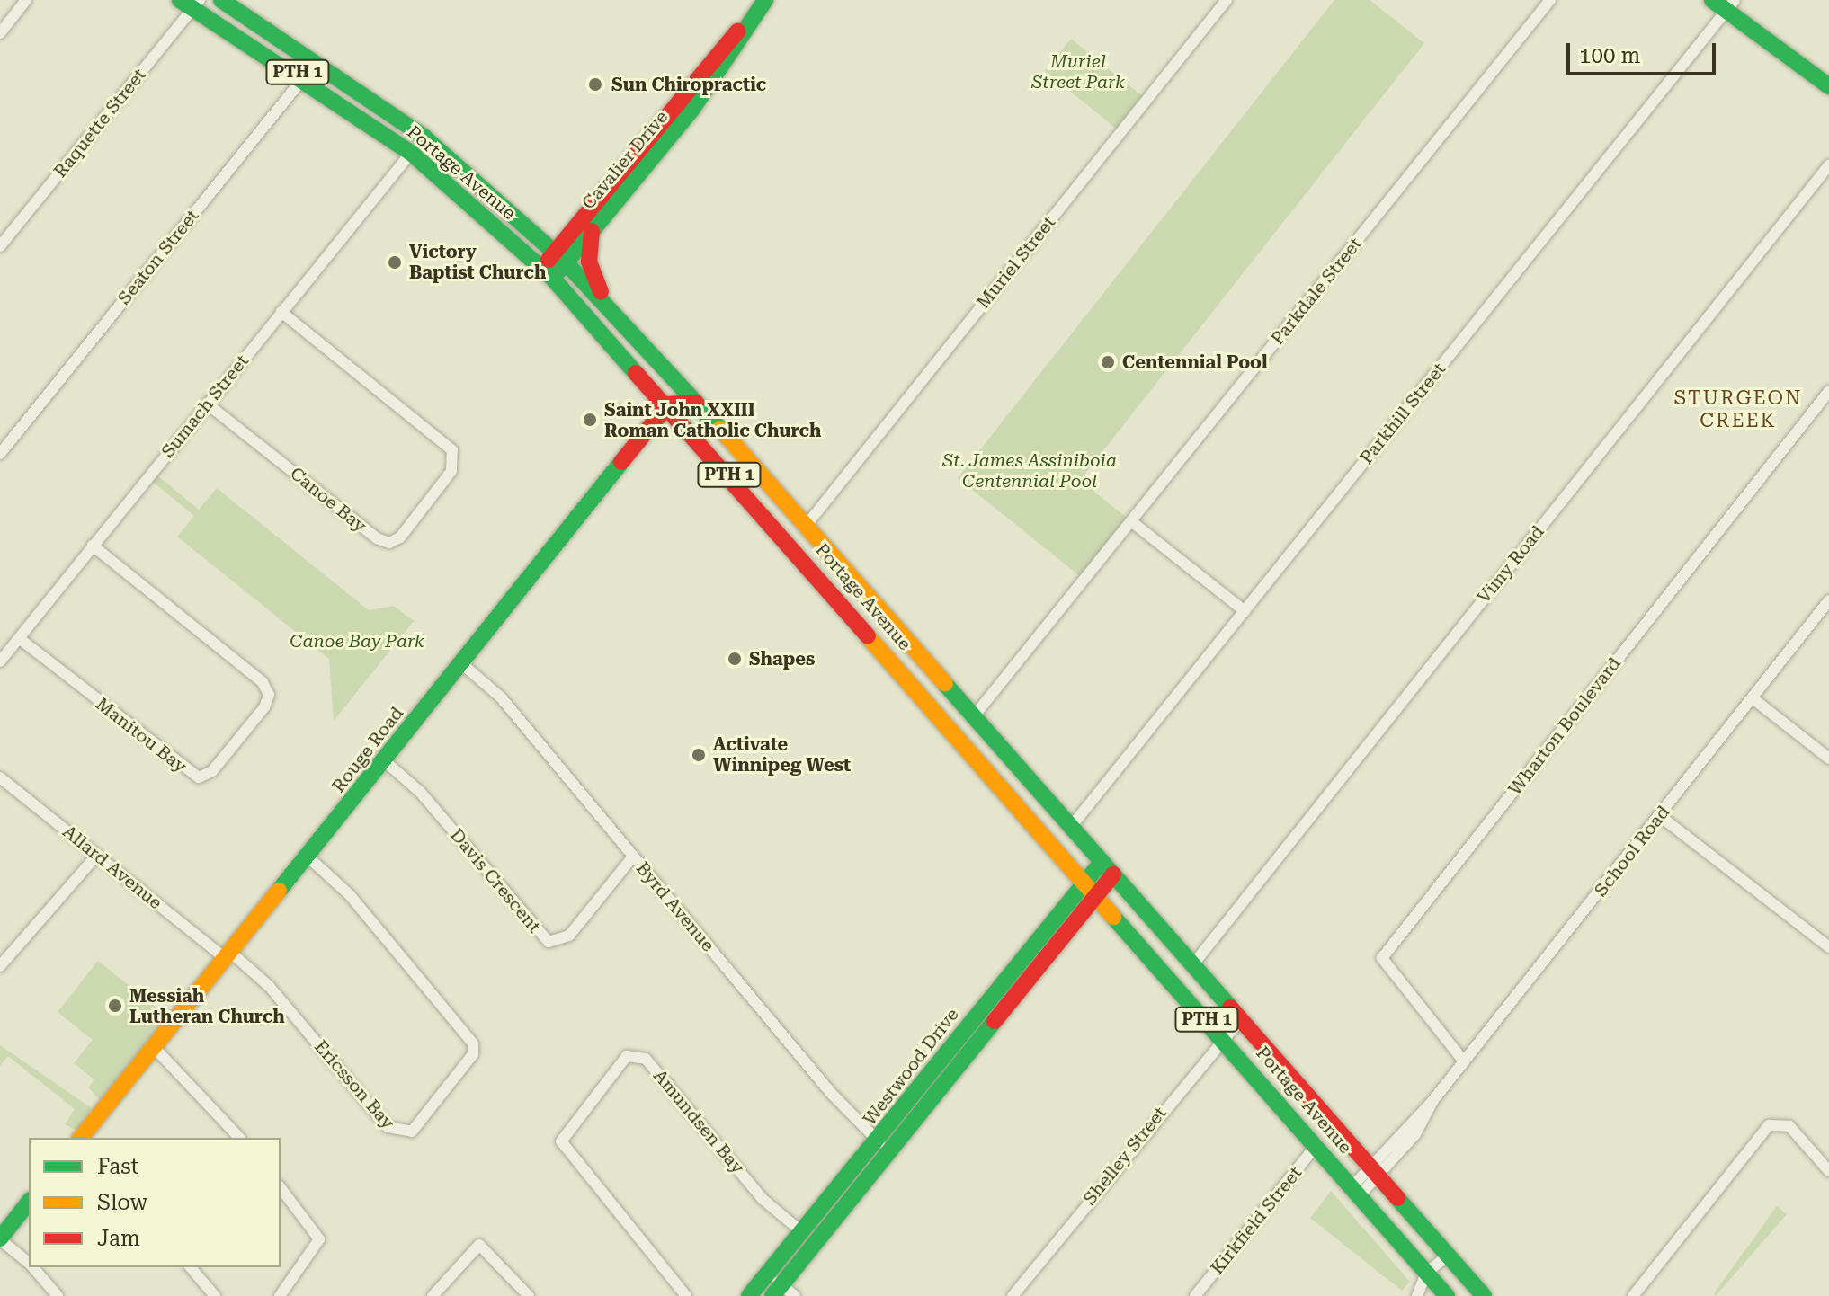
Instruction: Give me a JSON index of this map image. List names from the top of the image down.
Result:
{
  "streets": {
    "main road": [
      "PTH 1",
      "Cavalier Drive",
      "Portage Avenue",
      "Rouge Road",
      "Westwood Drive"
    ],
    "street": [
      "Raquette Street",
      "Seaton Street",
      "Muriel Street",
      "Parkdale Street",
      "Sumach Street",
      "Parkhill Street",
      "Canoe Bay",
      "Vimy Road",
      "Wharton Boulevard",
      "Manitou Bay",
      "School Road",
      "Allard Avenue",
      "Davis Crescent",
      "Byrd Avenue",
      "Ericsson Bay",
      "Amundsen Bay",
      "Shelley Street",
      "Kirkfield Street"
    ]
  },
  "crossings": [
    ["Raquette Street", "Portage Avenue"],
    ["Cavalier Drive", "Portage Avenue"],
    ["Portage Avenue", "Seaton Street"],
    ["Portage Avenue", "Muriel Street"],
    ["Portage Avenue", "Parkdale Street"],
    ["Portage Avenue", "Sumach Street"],
    ["Portage Avenue", "Parkhill Street"],
    ["Portage Avenue", "Vimy Road"],
    ["Portage Avenue", "Rouge Road"],
    ["Portage Avenue", "School Road"],
    ["Portage Avenue", "Westwood Drive"],
    ["Portage Avenue", "Shelley Street"],
    ["Portage Avenue", "Kirkfield Street"],
    ["Sumach Street", "Canoe Bay"],
    ["Sumach Street", "Manitou Bay"],
    ["Wharton Boulevard", "School Road"],
    ["Rouge Road", "Allard Avenue"],
    ["Rouge Road", "Davis Crescent"],
    ["Rouge Road", "Byrd Avenue"],
    ["Rouge Road", "Ericsson Bay"],
    ["Allard Avenue", "Ericsson Bay"],
    ["Davis Crescent", "Byrd Avenue"],
    ["Byrd Avenue", "Westwood Drive"],
    ["Westwood Drive", "Amundsen Bay"]
  ],
  "districts": ["STURGEON CREEK"],
  "parks": ["Muriel Street Park", "St. James Assiniboia Centennial Pool", "Canoe Bay Park"],
  "places": [
    "Sun Chiropractic",
    "Victory Baptist Church",
    "Centennial Pool",
    "Saint John XXIII Roman Catholic Church",
    "Shapes",
    "Activate Winnipeg West",
    "Messiah Lutheran Church"
  ],
  "legend": ["Fast", "Slow", "Jam"],
  "scale_bar": "100 m"
}
